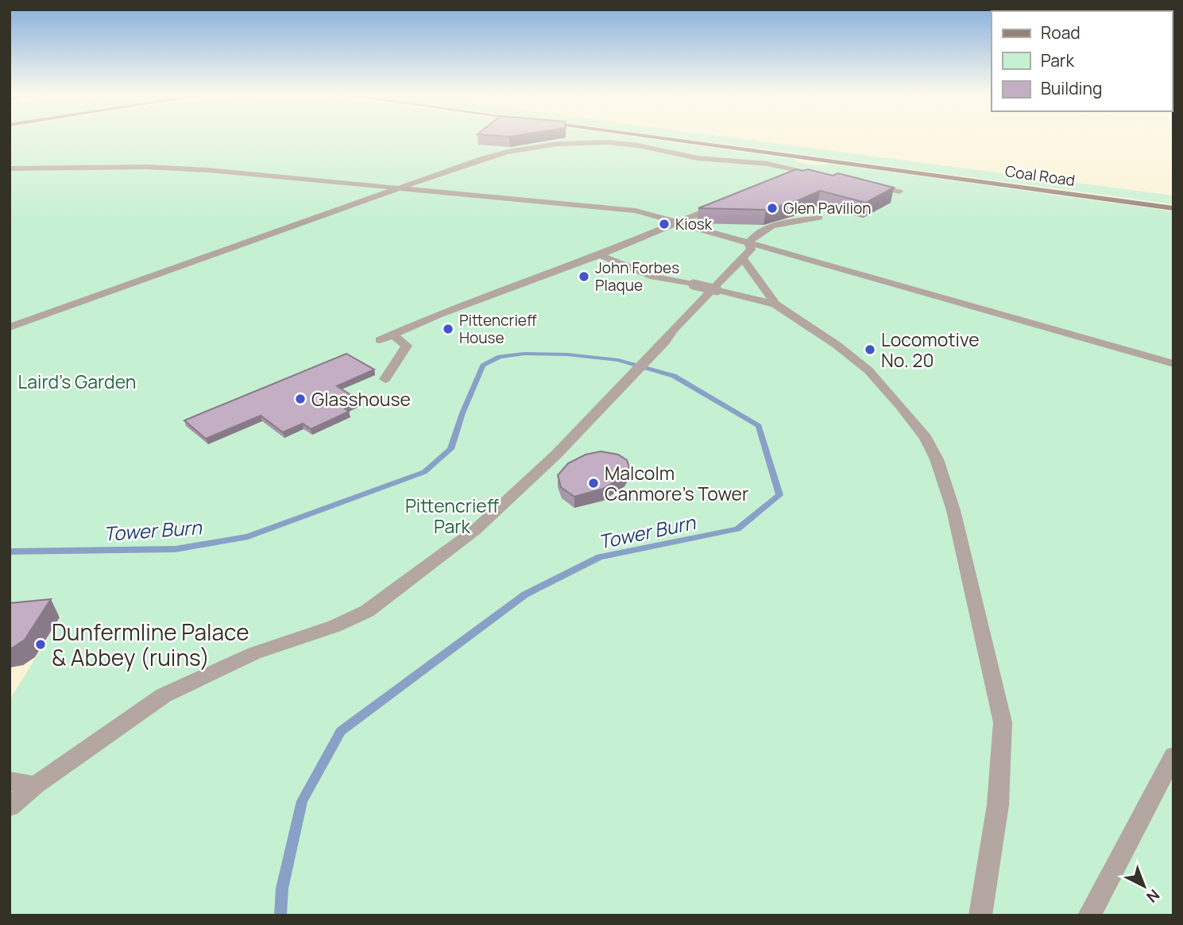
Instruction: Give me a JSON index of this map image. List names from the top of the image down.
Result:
{
  "streets": {
    "street": ["Coal Road"]
  },
  "water": ["Tower Burn"],
  "parks": ["Laird's Garden", "Pittencrieff Park"],
  "places": [
    "Glen Pavilion",
    "Kiosk",
    "John Forbes Plaque",
    "Pittencrieff House",
    "Locomotive No. 20",
    "Glasshouse",
    "Malcolm Canmore's Tower",
    "Dunfermline Palace & Abbey (ruins)"
  ],
  "legend": ["Road", "Park", "Building"],
  "north": "bottom right"
}
